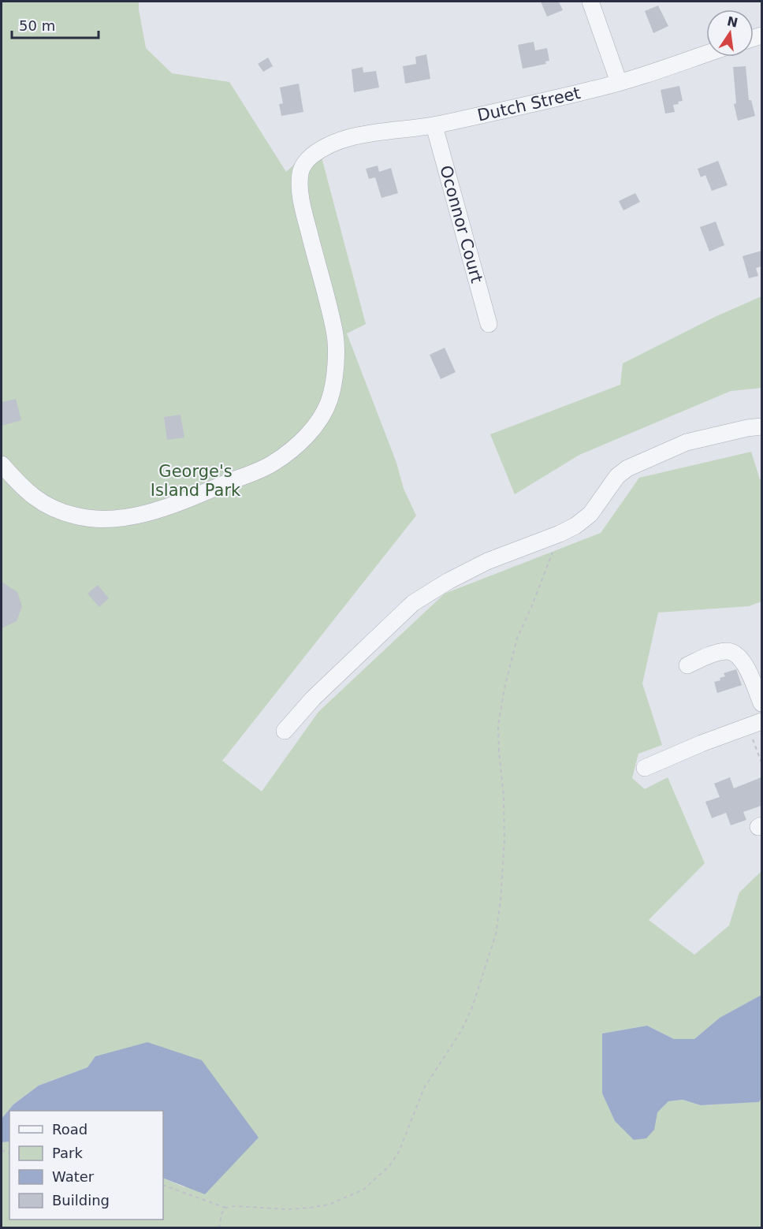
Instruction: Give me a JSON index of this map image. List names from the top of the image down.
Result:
{
  "streets": {
    "street": ["Dutch Street", "Oconnor Court"]
  },
  "crossings": [
    ["Dutch Street", "Oconnor Court"]
  ],
  "parks": ["George's Island Park"],
  "legend": [
    "Road",
    "Park",
    "Water",
    "Building"
  ],
  "scale_bar": "50 m",
  "north": "top"
}
